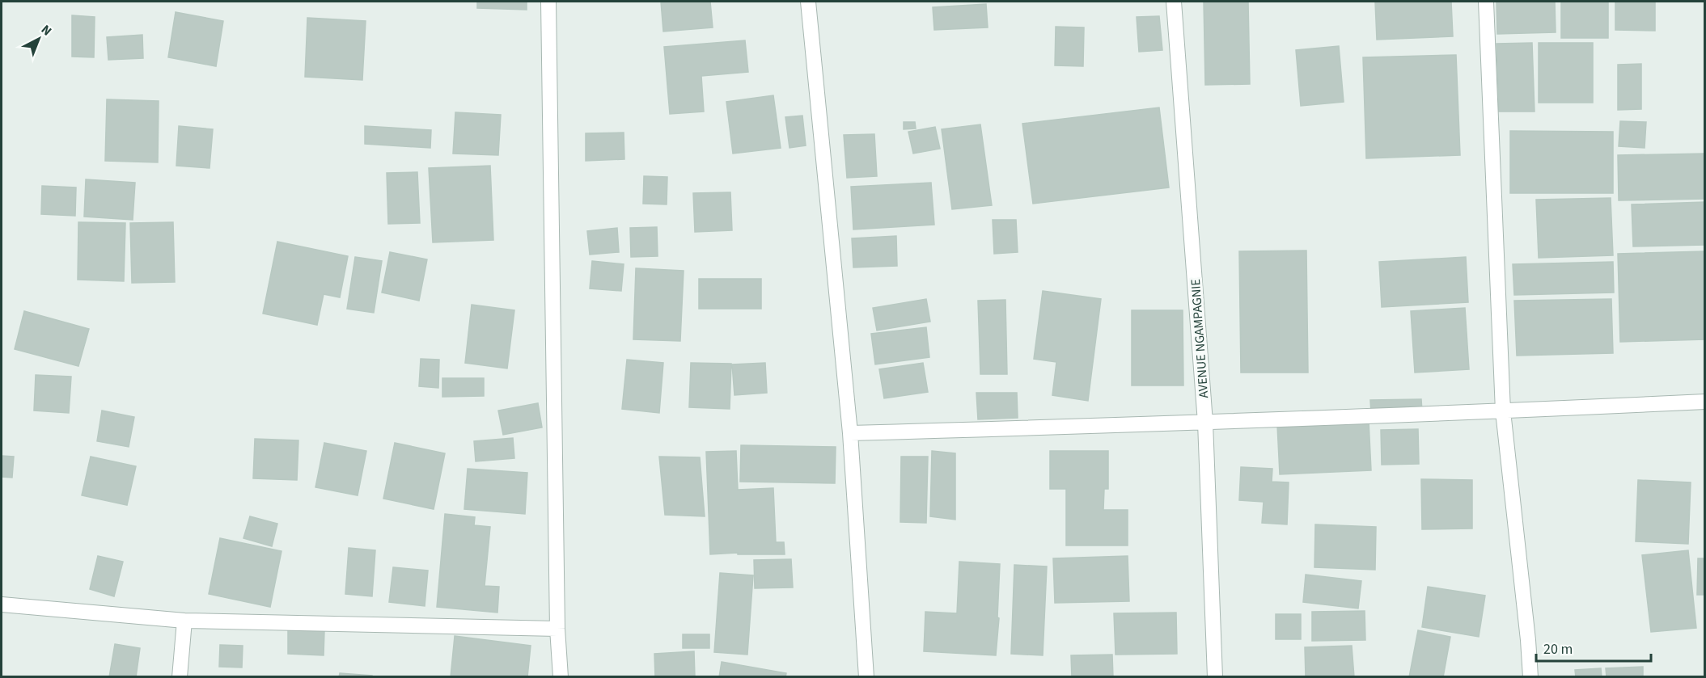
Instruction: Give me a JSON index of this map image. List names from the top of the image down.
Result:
{
  "streets": {
    "street": ["AVENUE NGAMPAGNIE"]
  },
  "scale_bar": "20 m",
  "north": "top right"
}
